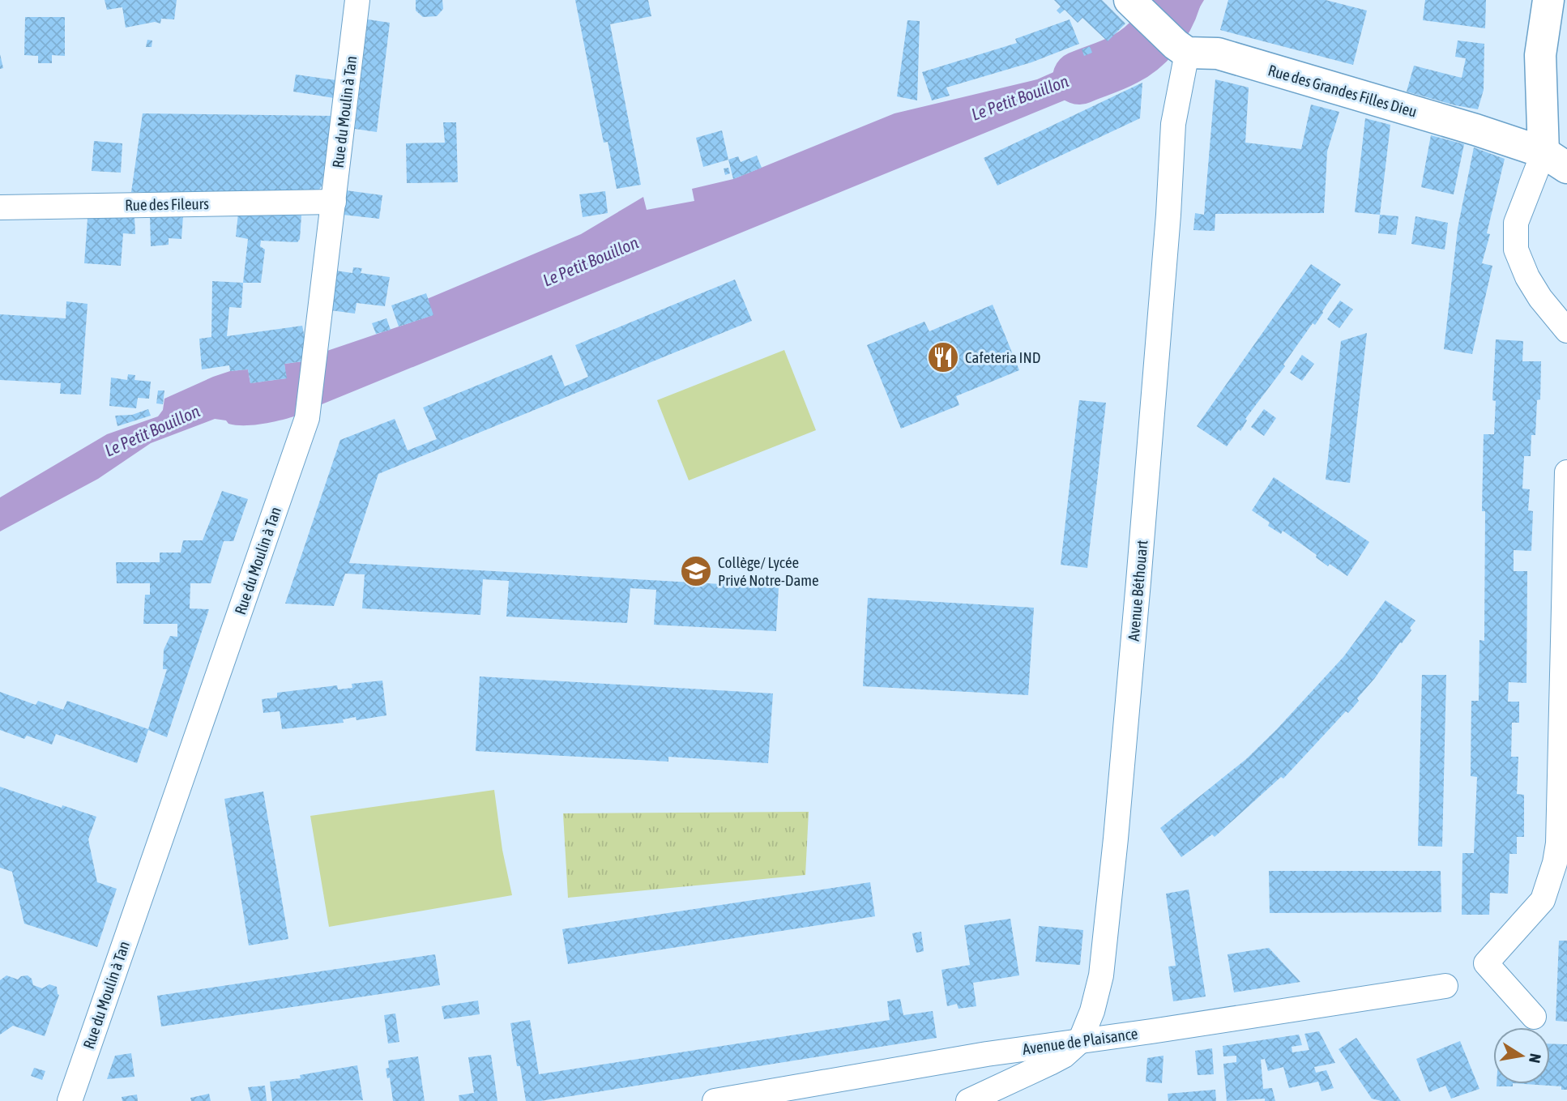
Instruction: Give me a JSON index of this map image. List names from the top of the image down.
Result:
{
  "streets": {
    "main road": ["Rue des Grandes Filles Dieu"],
    "street": [
      "Rue du Moulin à Tan",
      "Rue des Fileurs",
      "Avenue Béthouart",
      "Avenue de Plaisance"
    ]
  },
  "crossings": [
    ["Rue des Grandes Filles Dieu", "Avenue Béthouart"],
    ["Rue du Moulin à Tan", "Rue des Fileurs"],
    ["Avenue Béthouart", "Avenue de Plaisance"]
  ],
  "water": ["Le Petit Bouillon"],
  "places": {
    "restaurant": ["Cafeteria IND"],
    "school or university": ["Collège/ Lycée Privé Notre-Dame"]
  },
  "north": "right"
}
